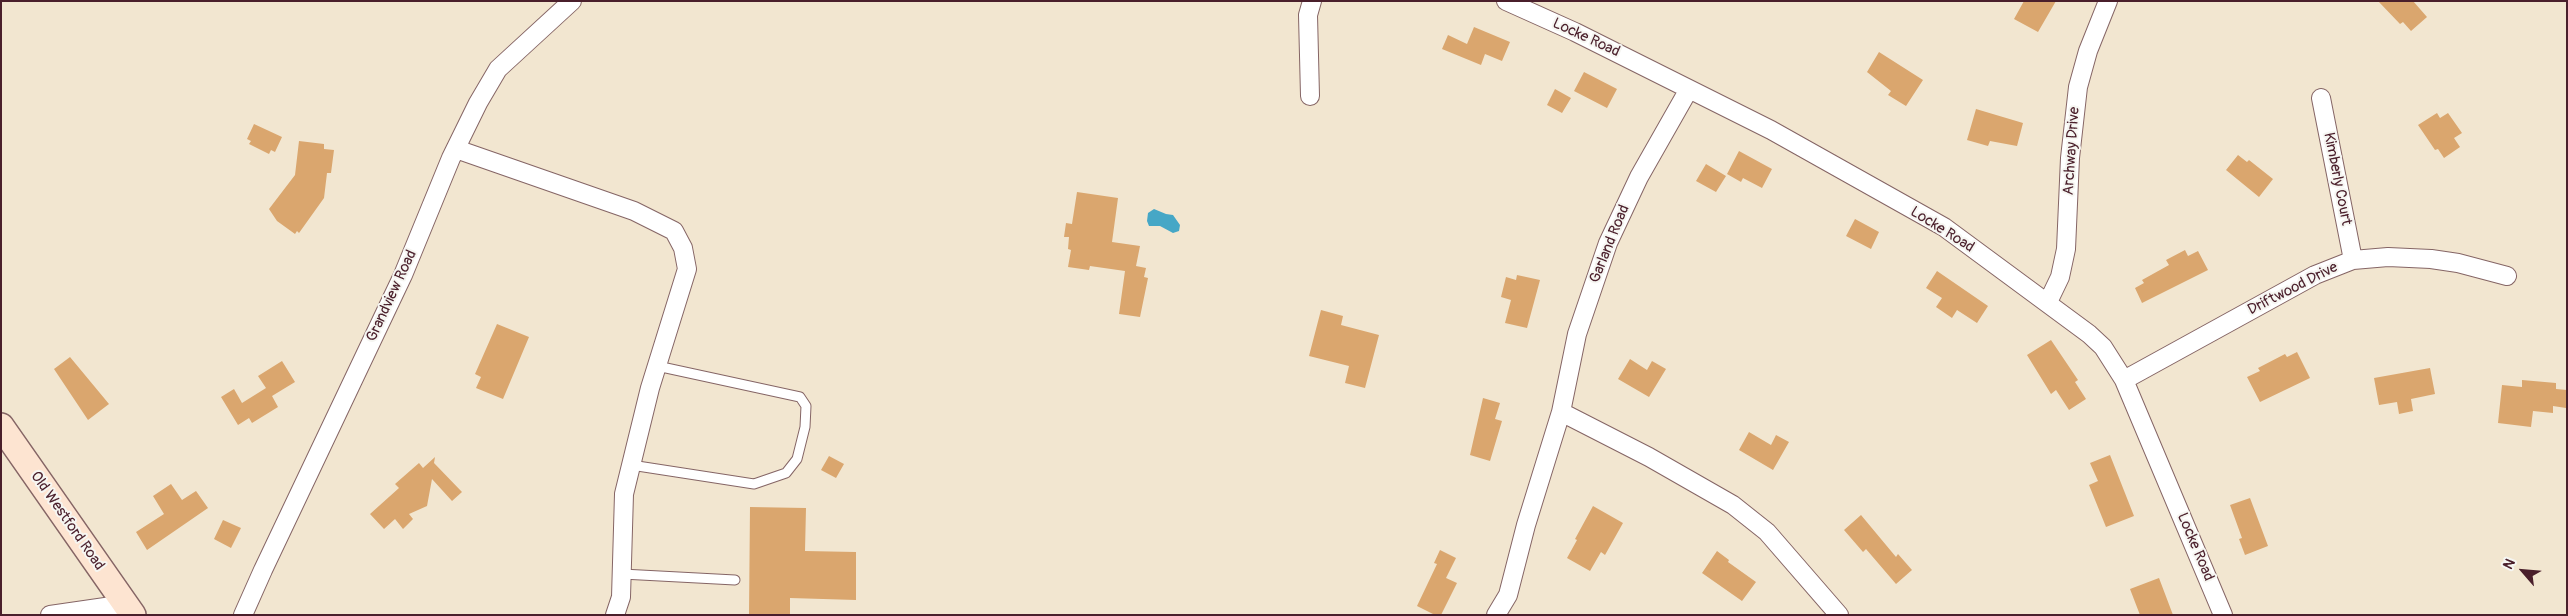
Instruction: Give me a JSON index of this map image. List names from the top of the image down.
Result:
{
  "streets": {
    "main road": ["Old Westford Road"],
    "street": [
      "Locke Road",
      "Archway Drive",
      "Kimberly Court",
      "Garland Road",
      "Driftwood Drive",
      "Grandview Road"
    ]
  },
  "crossings": [
    ["Locke Road", "Archway Drive"],
    ["Locke Road", "Garland Road"],
    ["Locke Road", "Driftwood Drive"],
    ["Kimberly Court", "Driftwood Drive"]
  ],
  "north": "top left"
}
